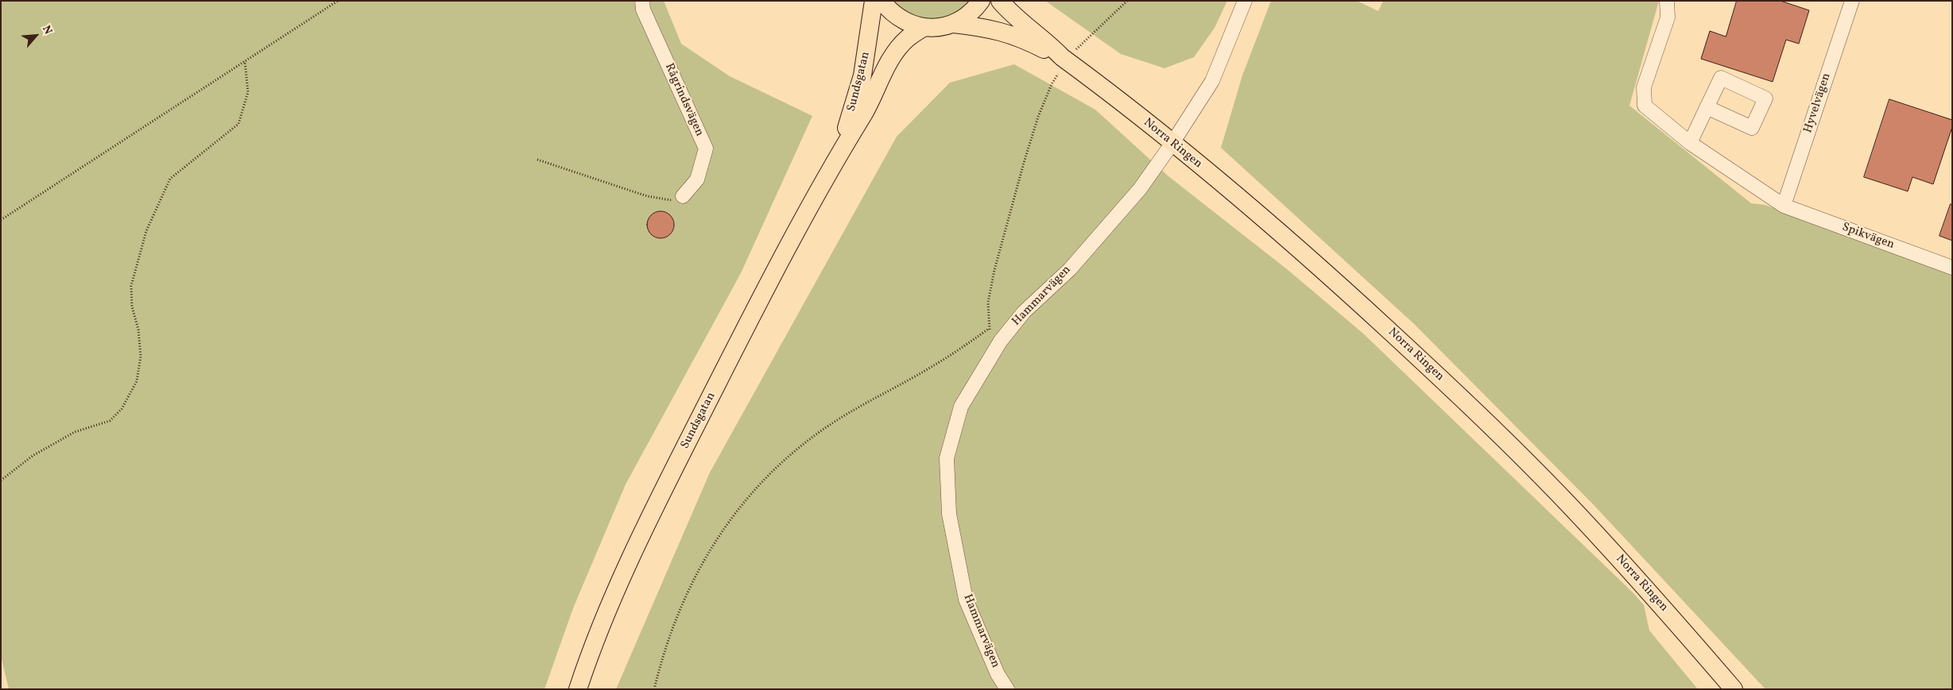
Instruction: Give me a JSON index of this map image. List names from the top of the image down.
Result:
{
  "streets": {
    "main road": ["Sundsgatan", "Norra Ringen"],
    "street": [
      "Rågrindsvägen",
      "Hyvelvägen",
      "Spikvägen",
      "Hammarvägen"
    ]
  },
  "crossings": [
    ["Hyvelvägen", "Spikvägen"],
    ["Norra Ringen", "Hammarvägen"]
  ],
  "north": "top right"
}
